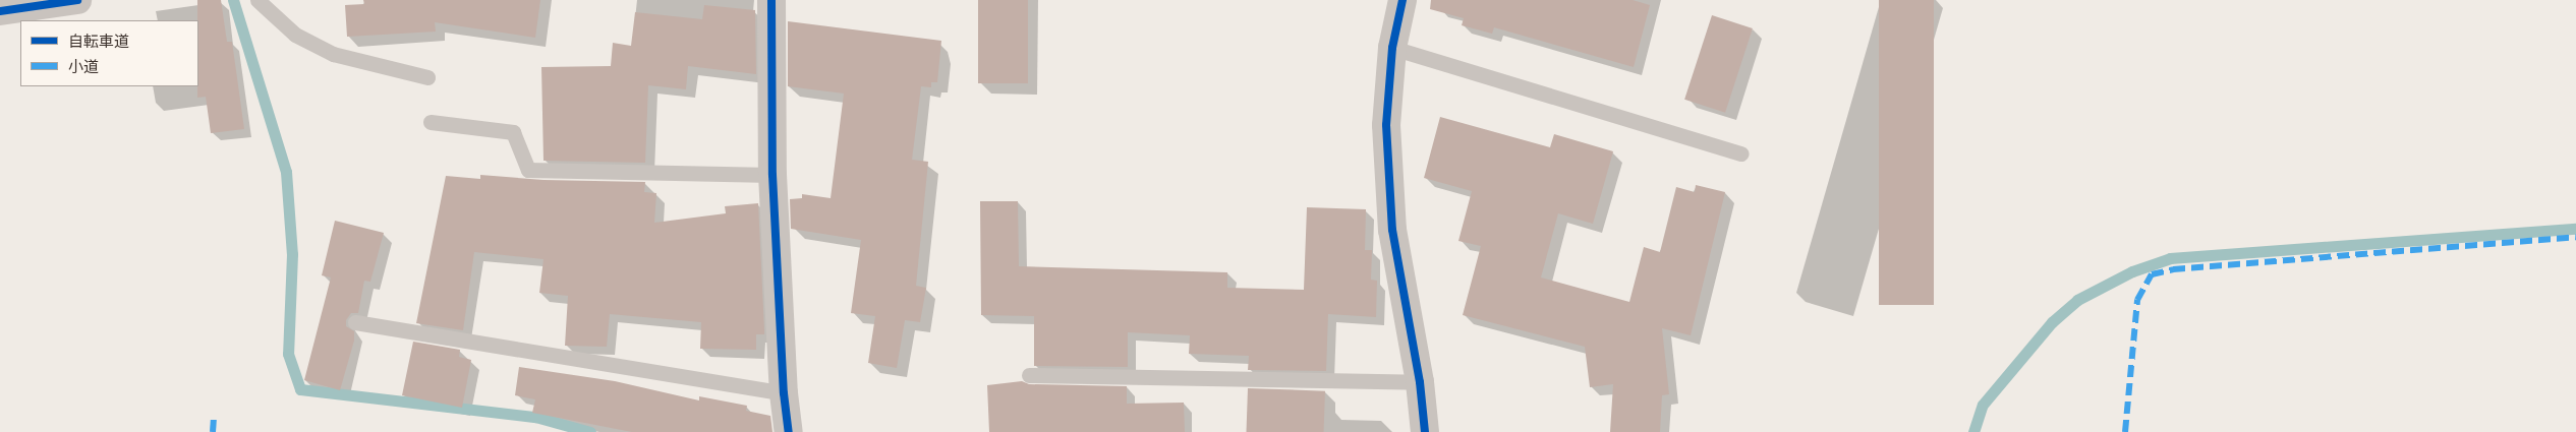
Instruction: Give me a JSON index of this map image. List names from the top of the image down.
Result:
{
  "legend": ["自転車道", "小道"]
}
